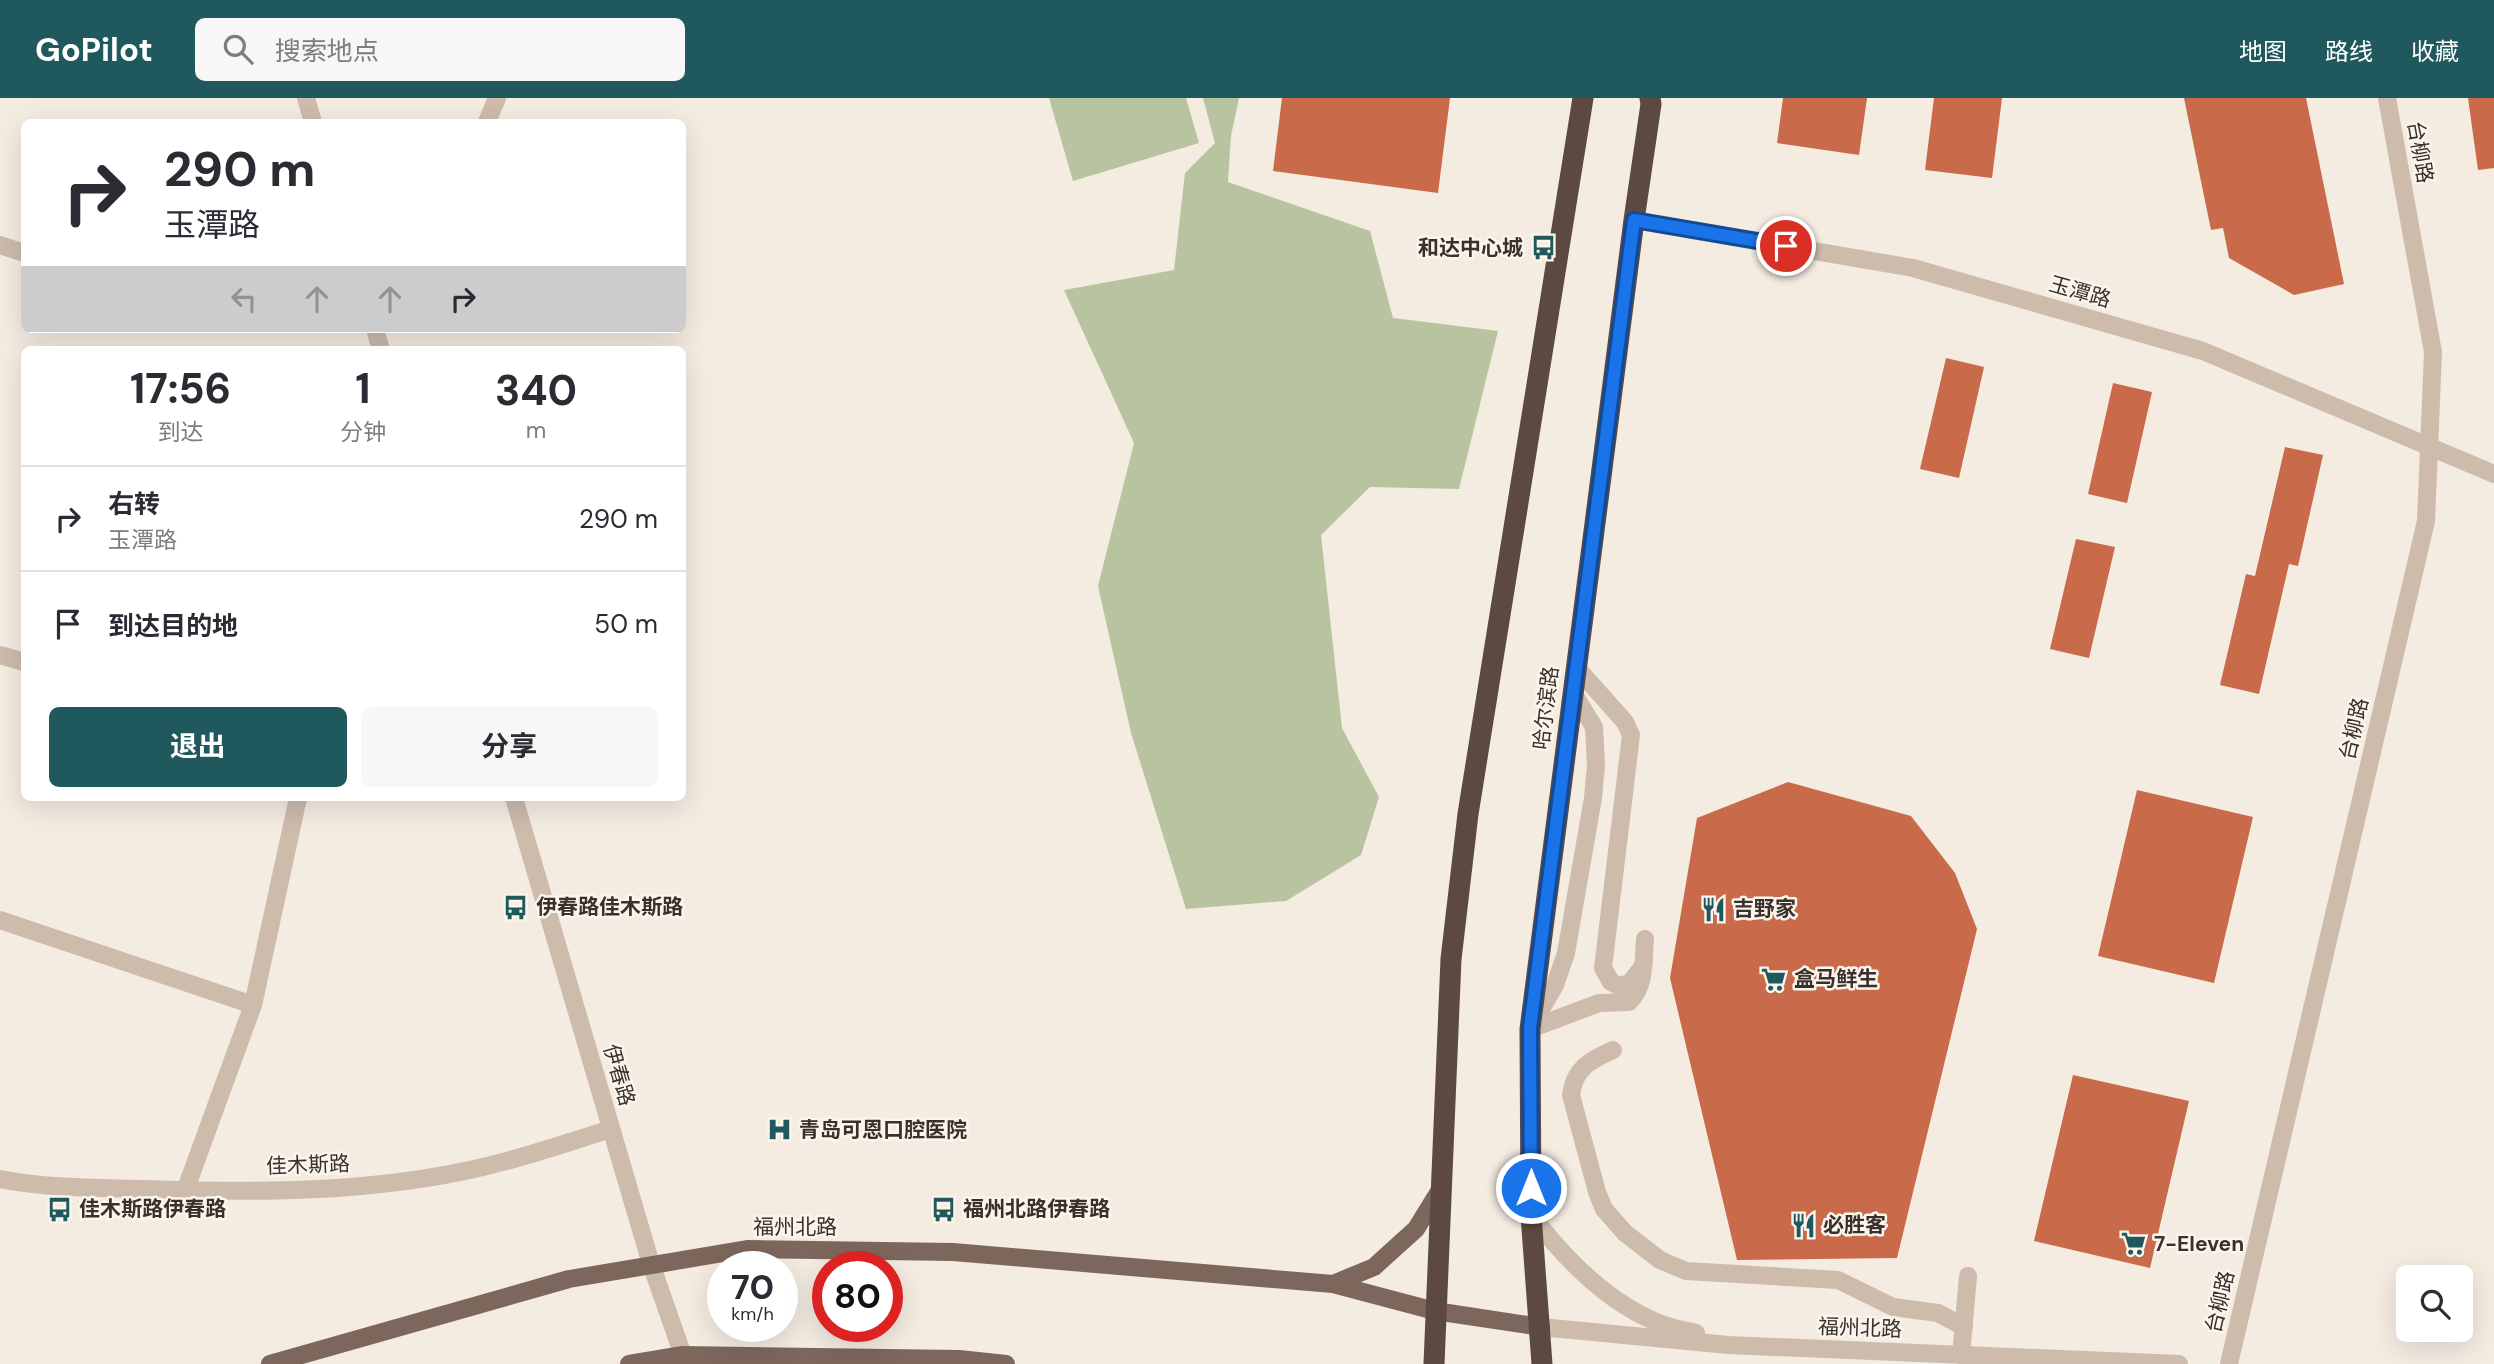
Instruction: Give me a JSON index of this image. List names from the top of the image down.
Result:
{
  "streets": {
    "highway": ["哈尔滨路"],
    "main road": ["福州北路"],
    "street": [
      "台柳路",
      "玉潭路",
      "伊春路",
      "佳木斯路"
    ]
  },
  "crossings": [
    ["台柳路", "玉潭路"],
    ["玉潭路", "哈尔滨路"],
    ["哈尔滨路", "福州北路"],
    ["伊春路", "佳木斯路"],
    ["伊春路", "福州北路"]
  ],
  "places": {
    "bus stop": [
      "和达中心城",
      "伊春路佳木斯路",
      "佳木斯路伊春路",
      "福州北路伊春路"
    ],
    "restaurant": ["吉野家", "必胜客"],
    "supermarket": ["盒马鲜生", "7-Eleven"],
    "hospital": ["青岛可恩口腔医院"]
  },
  "page": {
    "header": "GoPilot",
    "search": "搜索地点",
    "nav": ["地图", "路线", "收藏"],
    "turn": ["290 m", "玉潭路"],
    "eta": [
      "17:56",
      "到达",
      "1",
      "分钟",
      "340",
      "m"
    ],
    "list": [
      {
        "name": "右转",
        "note": "玉潭路",
        "value": "290 m"
      },
      {
        "name": "到达目的地",
        "value": "50 m"
      }
    ],
    "buttons": ["退出", "分享"],
    "speed": "70 km/h",
    "limit": "80"
  }
}
